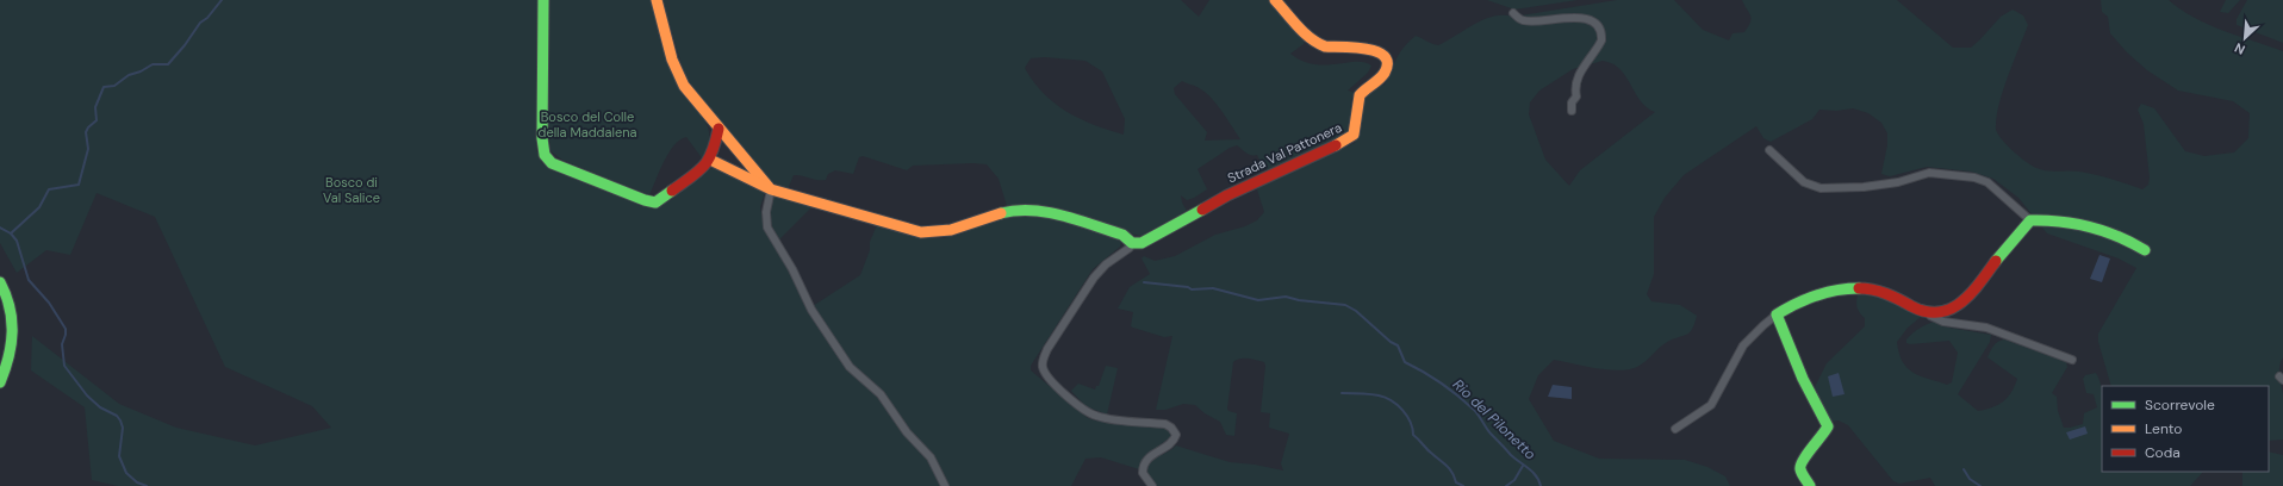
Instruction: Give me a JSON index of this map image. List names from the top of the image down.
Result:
{
  "streets": {
    "street": ["Strada Val Pattonera"]
  },
  "water": ["Rio del Pilonetto"],
  "parks": ["Bosco del Colle della Maddalena", "Bosco di Val Salice"],
  "legend": ["Scorrevole", "Lento", "Coda"],
  "north": "bottom left"
}
